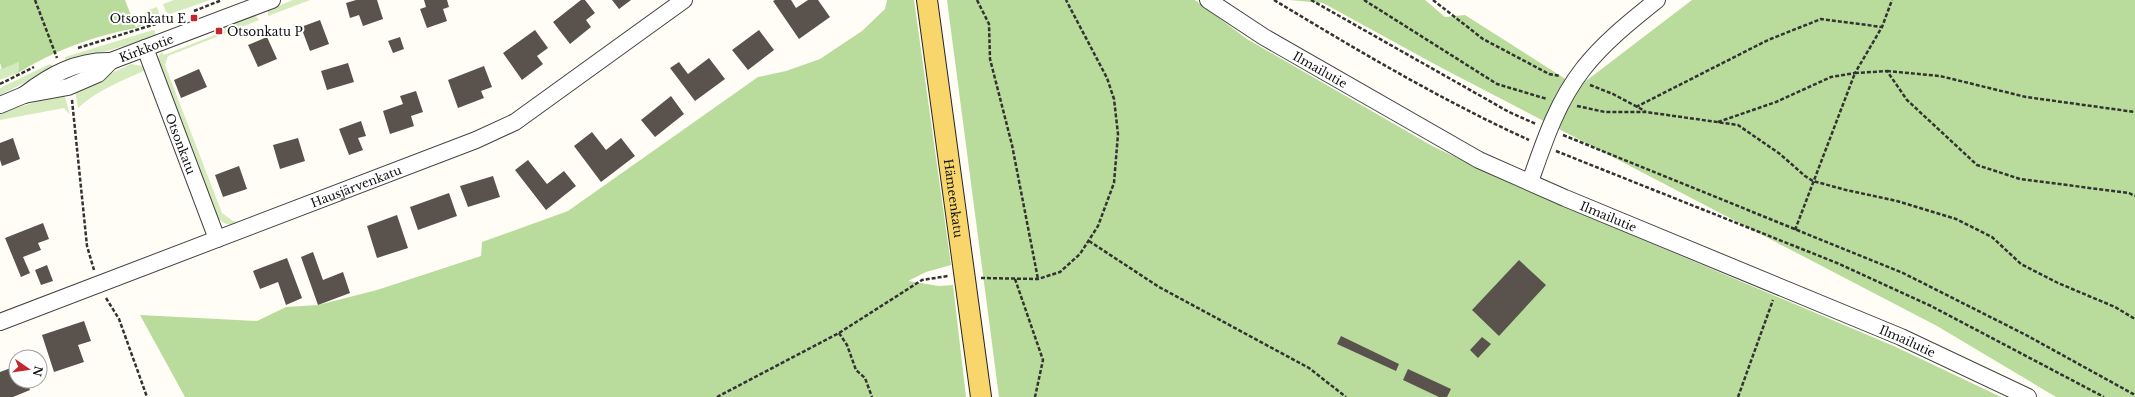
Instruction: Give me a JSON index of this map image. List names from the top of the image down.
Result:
{
  "streets": {
    "main road": ["Hämeenkatu"],
    "street": [
      "Kirkkotie",
      "Ilmailutie",
      "Otsonkatu",
      "Hausjärvenkatu"
    ]
  },
  "crossings": [
    ["Kirkkotie", "Otsonkatu"],
    ["Otsonkatu", "Hausjärvenkatu"]
  ],
  "places": {
    "transit": ["Otsonkatu E", "Otsonkatu P"]
  },
  "north": "right"
}
